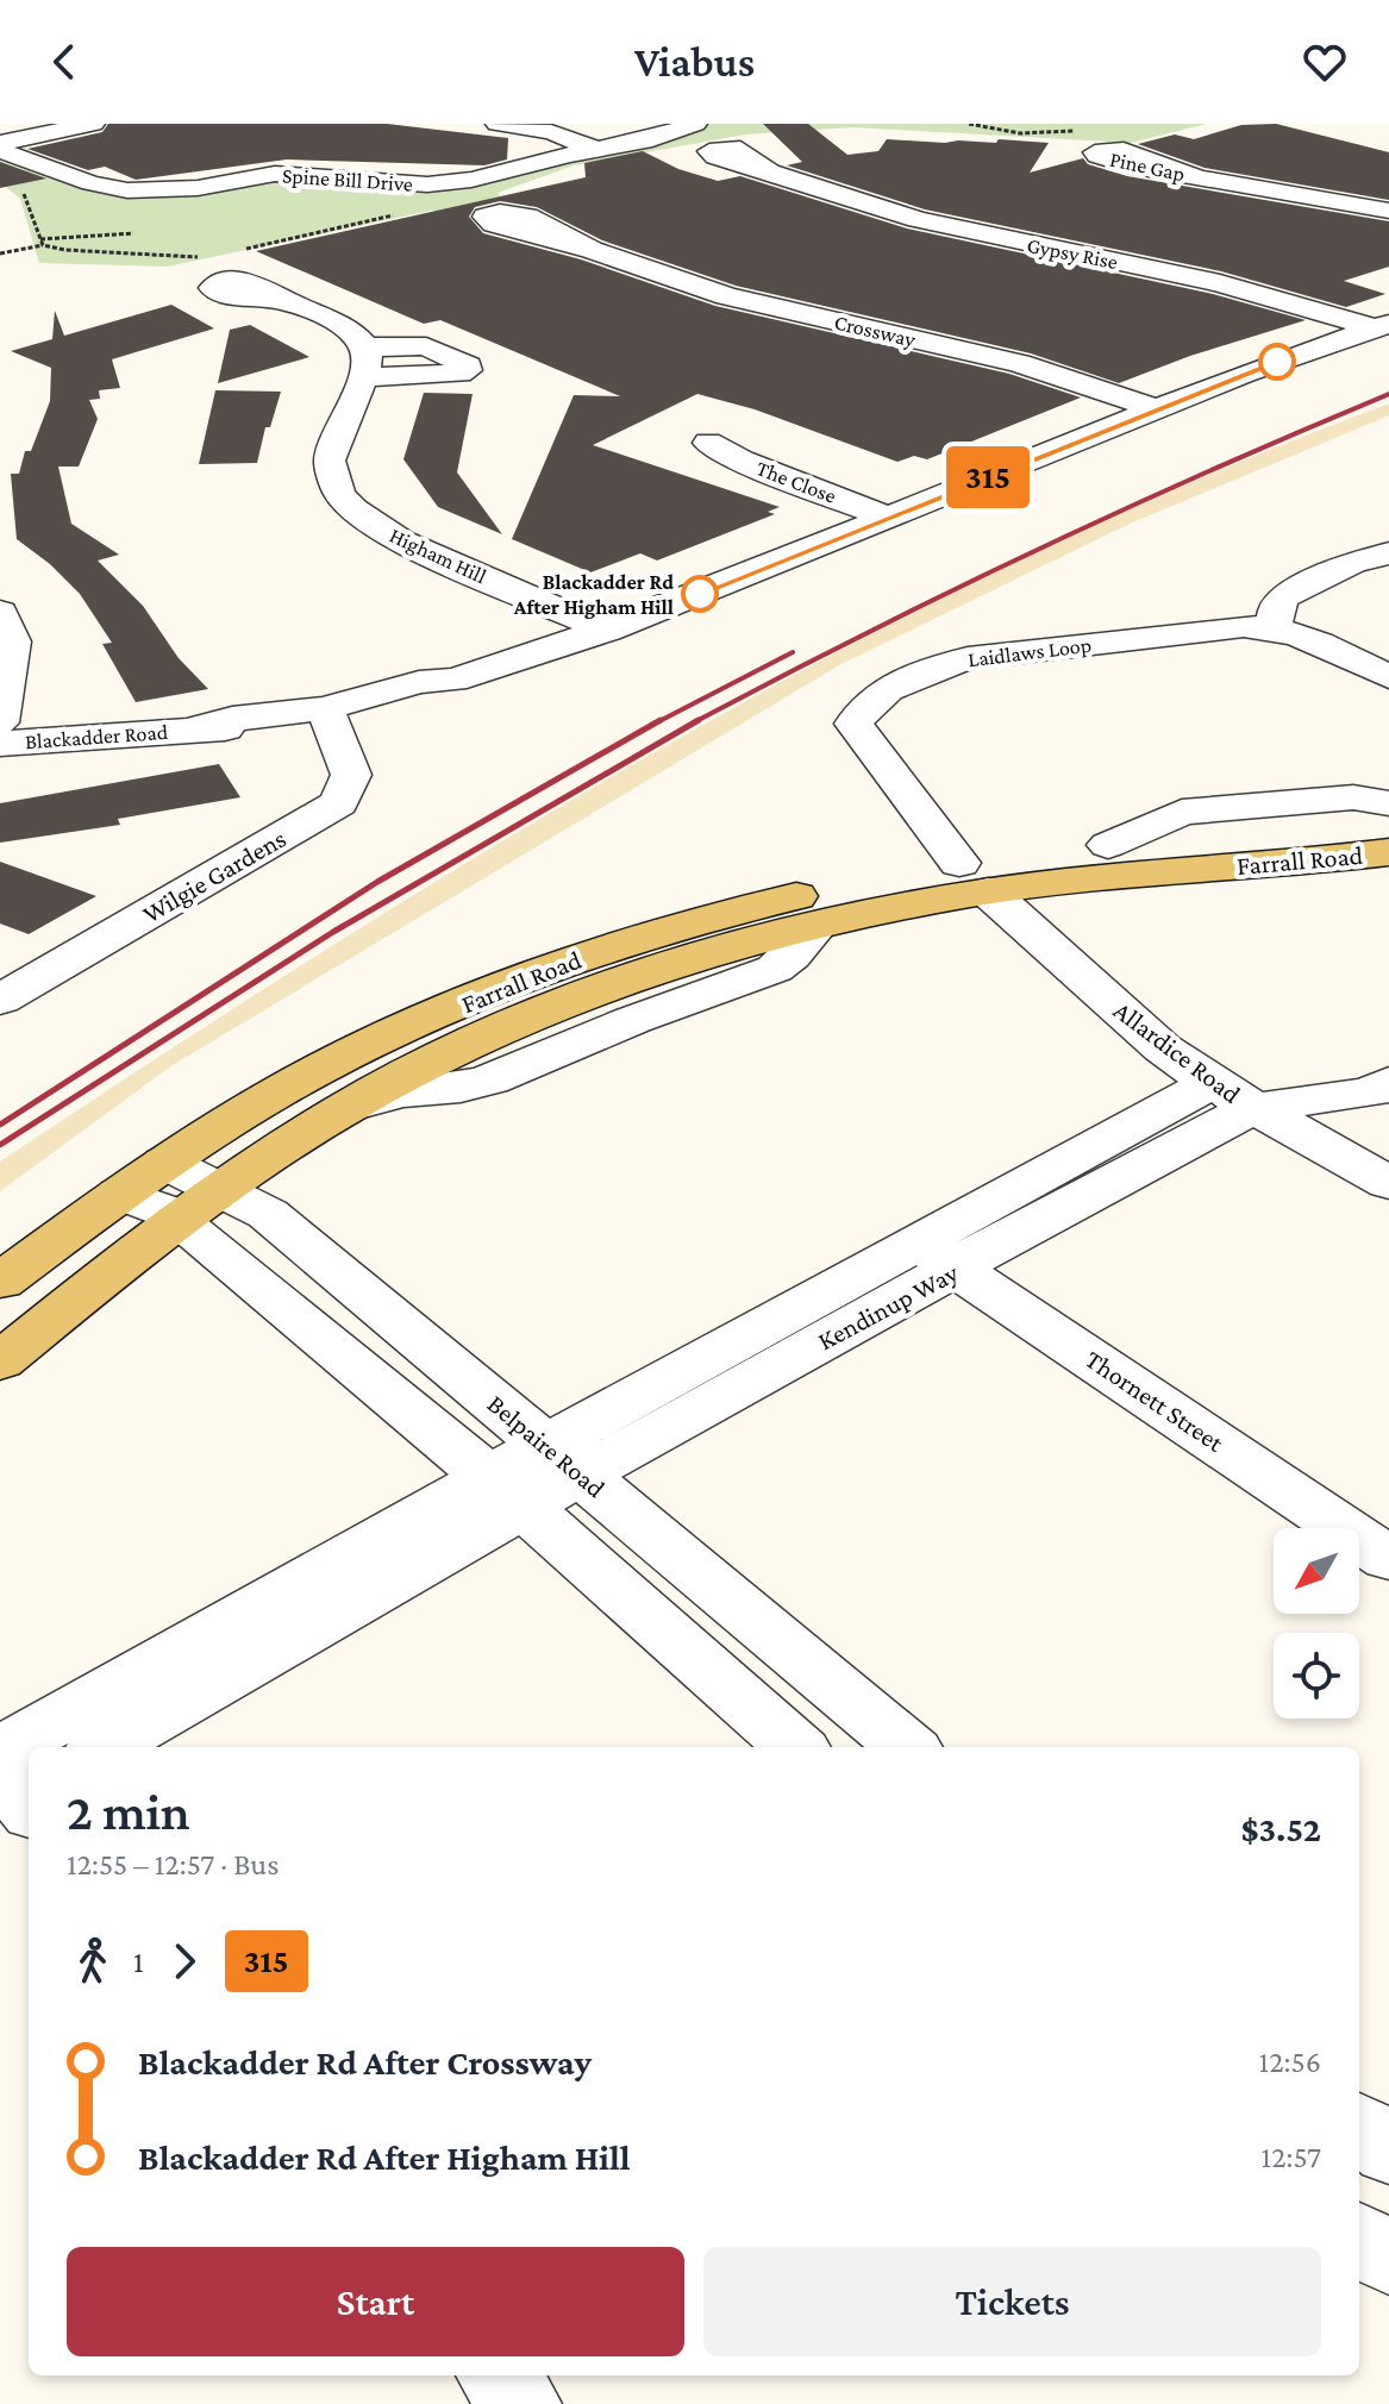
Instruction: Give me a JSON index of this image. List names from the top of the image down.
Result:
{
  "streets": {
    "main road": ["Farrall Road"],
    "street": [
      "Pine Gap",
      "Spine Bill Drive",
      "Gypsy Rise",
      "Crossway",
      "The Close",
      "Higham Hill",
      "Laidlaws Loop",
      "Blackadder Road",
      "Wilgie Gardens",
      "Allardice Road",
      "Kendinup Way",
      "Thornett Street",
      "Belpaire Road"
    ]
  },
  "crossings": [
    ["Gypsy Rise", "Blackadder Road"],
    ["Crossway", "Blackadder Road"],
    ["The Close", "Blackadder Road"],
    ["Higham Hill", "Blackadder Road"],
    ["Laidlaws Loop", "Farrall Road"],
    ["Laidlaws Loop", "Allardice Road"],
    ["Blackadder Road", "Wilgie Gardens"],
    ["Farrall Road", "Allardice Road"],
    ["Farrall Road", "Belpaire Road"],
    ["Allardice Road", "Kendinup Way"],
    ["Kendinup Way", "Thornett Street"],
    ["Kendinup Way", "Belpaire Road"]
  ],
  "places": ["Blackadder Rd After Higham Hill"],
  "lines": ["bus line 315"],
  "north": "bottom left",
  "page": {
    "header": "Viabus",
    "on_map": "315",
    "heading": ["2 min", "12:55 – 12:57 · Bus", "$3.52"],
    "legs": ["1", "315"],
    "list": [
      {
        "name": "Blackadder Rd After Crossway",
        "value": "12:56"
      },
      {
        "name": "Blackadder Rd After Higham Hill",
        "value": "12:57"
      }
    ],
    "buttons": ["Start", "Tickets"]
  }
}
